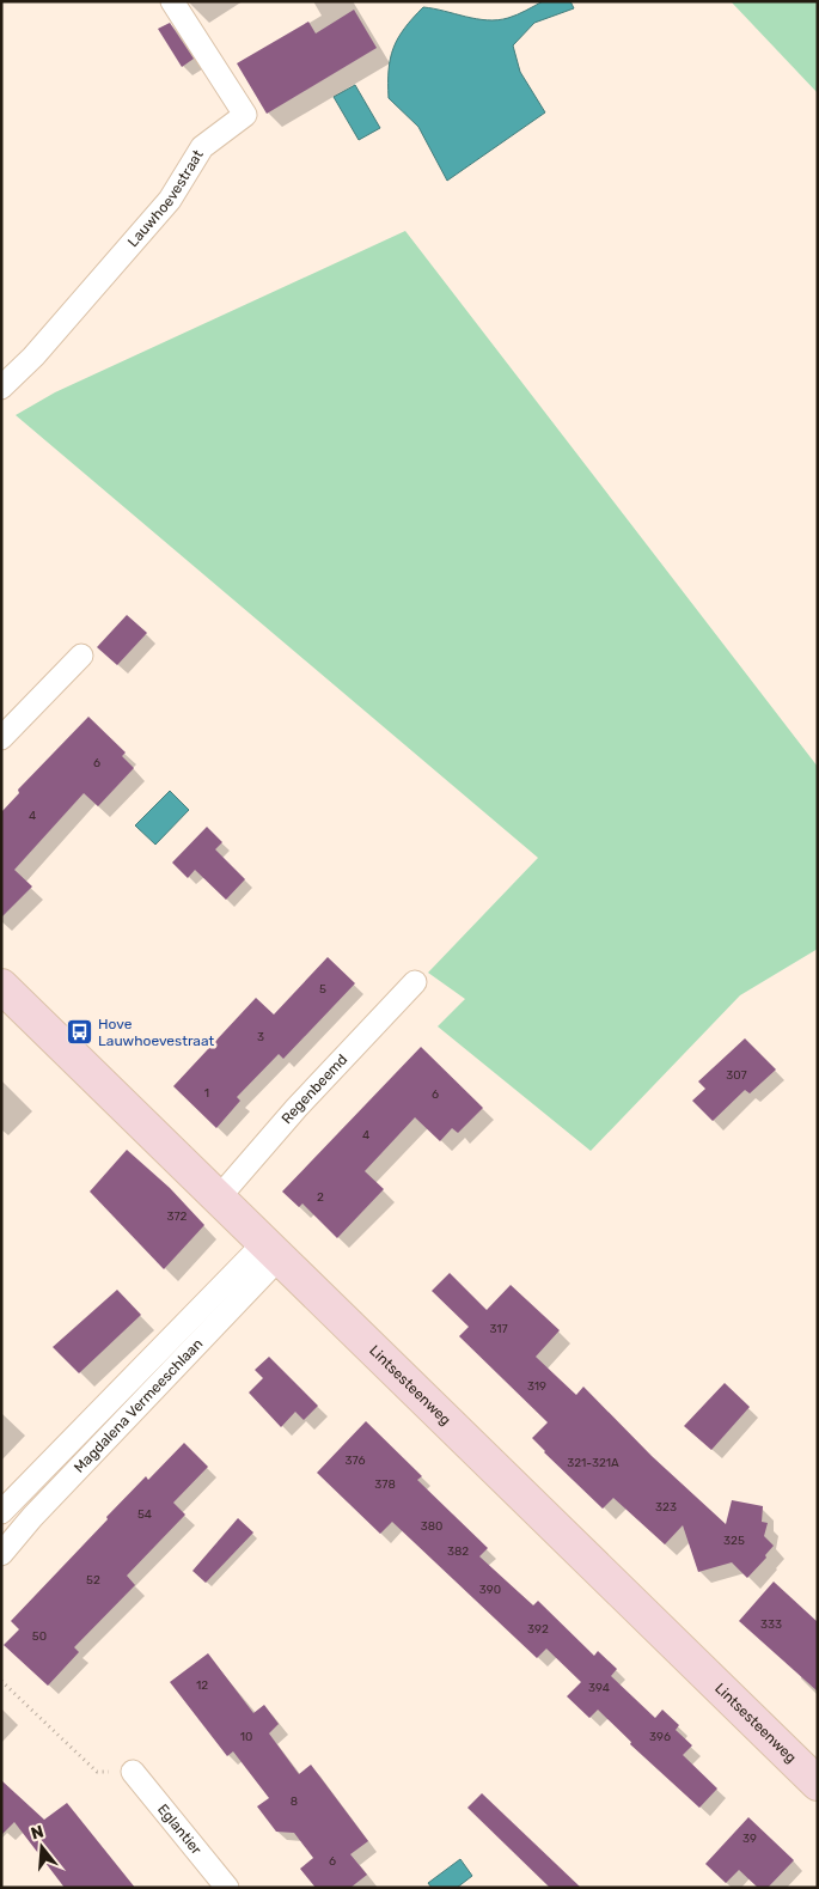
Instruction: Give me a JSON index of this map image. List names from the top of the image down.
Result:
{
  "streets": {
    "street": [
      "Lauwhoevestraat",
      "Regenbeemd",
      "Lintsesteenweg",
      "Magdalena Vermeeschlaan",
      "Eglantier"
    ]
  },
  "crossings": [
    ["Regenbeemd", "Lintsesteenweg"],
    ["Lintsesteenweg", "Magdalena Vermeeschlaan"]
  ],
  "places": {
    "bus stop": ["Hove Lauwhoevestraat"]
  },
  "house_numbers": [
    "6",
    "4",
    "5",
    "3",
    "307",
    "1",
    "6",
    "4",
    "2",
    "372",
    "317",
    "319",
    "376",
    "321-321A",
    "378",
    "323",
    "54",
    "380",
    "325",
    "382",
    "52",
    "390",
    "333",
    "392",
    "50",
    "12",
    "394",
    "10",
    "396",
    "8",
    "39",
    "6"
  ],
  "north": "top"
}
